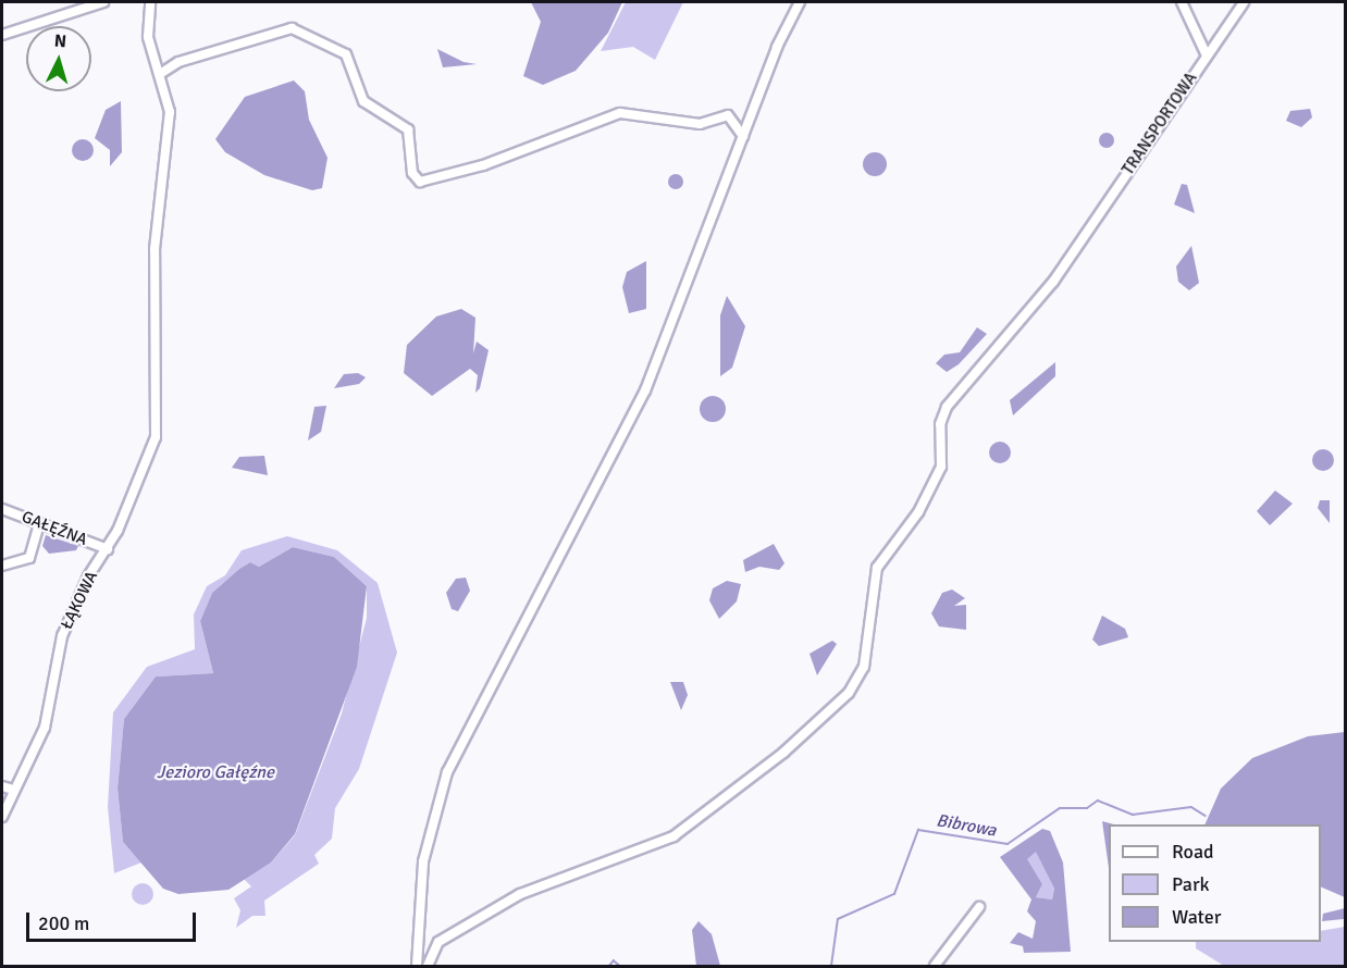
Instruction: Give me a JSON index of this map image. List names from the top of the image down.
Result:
{
  "streets": {
    "street": ["TRANSPORTOWA", "GAŁĘŹNA", "ŁĄKOWA"]
  },
  "crossings": [
    ["GAŁĘŹNA", "ŁĄKOWA"]
  ],
  "water": ["Jezioro Gałęźne", "Bibrowa"],
  "legend": ["Road", "Park", "Water"],
  "scale_bar": "200 m",
  "north": "top"
}
